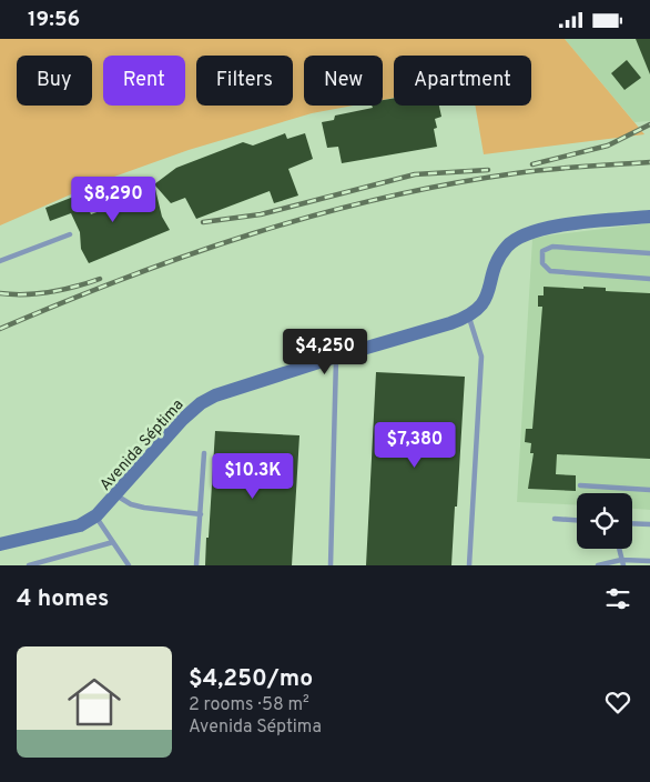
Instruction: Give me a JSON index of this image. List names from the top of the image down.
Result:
{
  "streets": {
    "street": ["Avenida Séptima"]
  },
  "page": {
    "status": "19:56",
    "chip": [
      "Buy",
      "Rent",
      "Filters",
      "New",
      "Apartment"
    ],
    "price": [
      "$8,290",
      "$4,250",
      "$7,380",
      "$10.3K"
    ],
    "heading": "4 homes",
    "list": [
      {
        "name": "$4,250/mo",
        "note": "2 rooms · 58 m² · Avenida Séptima"
      }
    ]
  }
}
